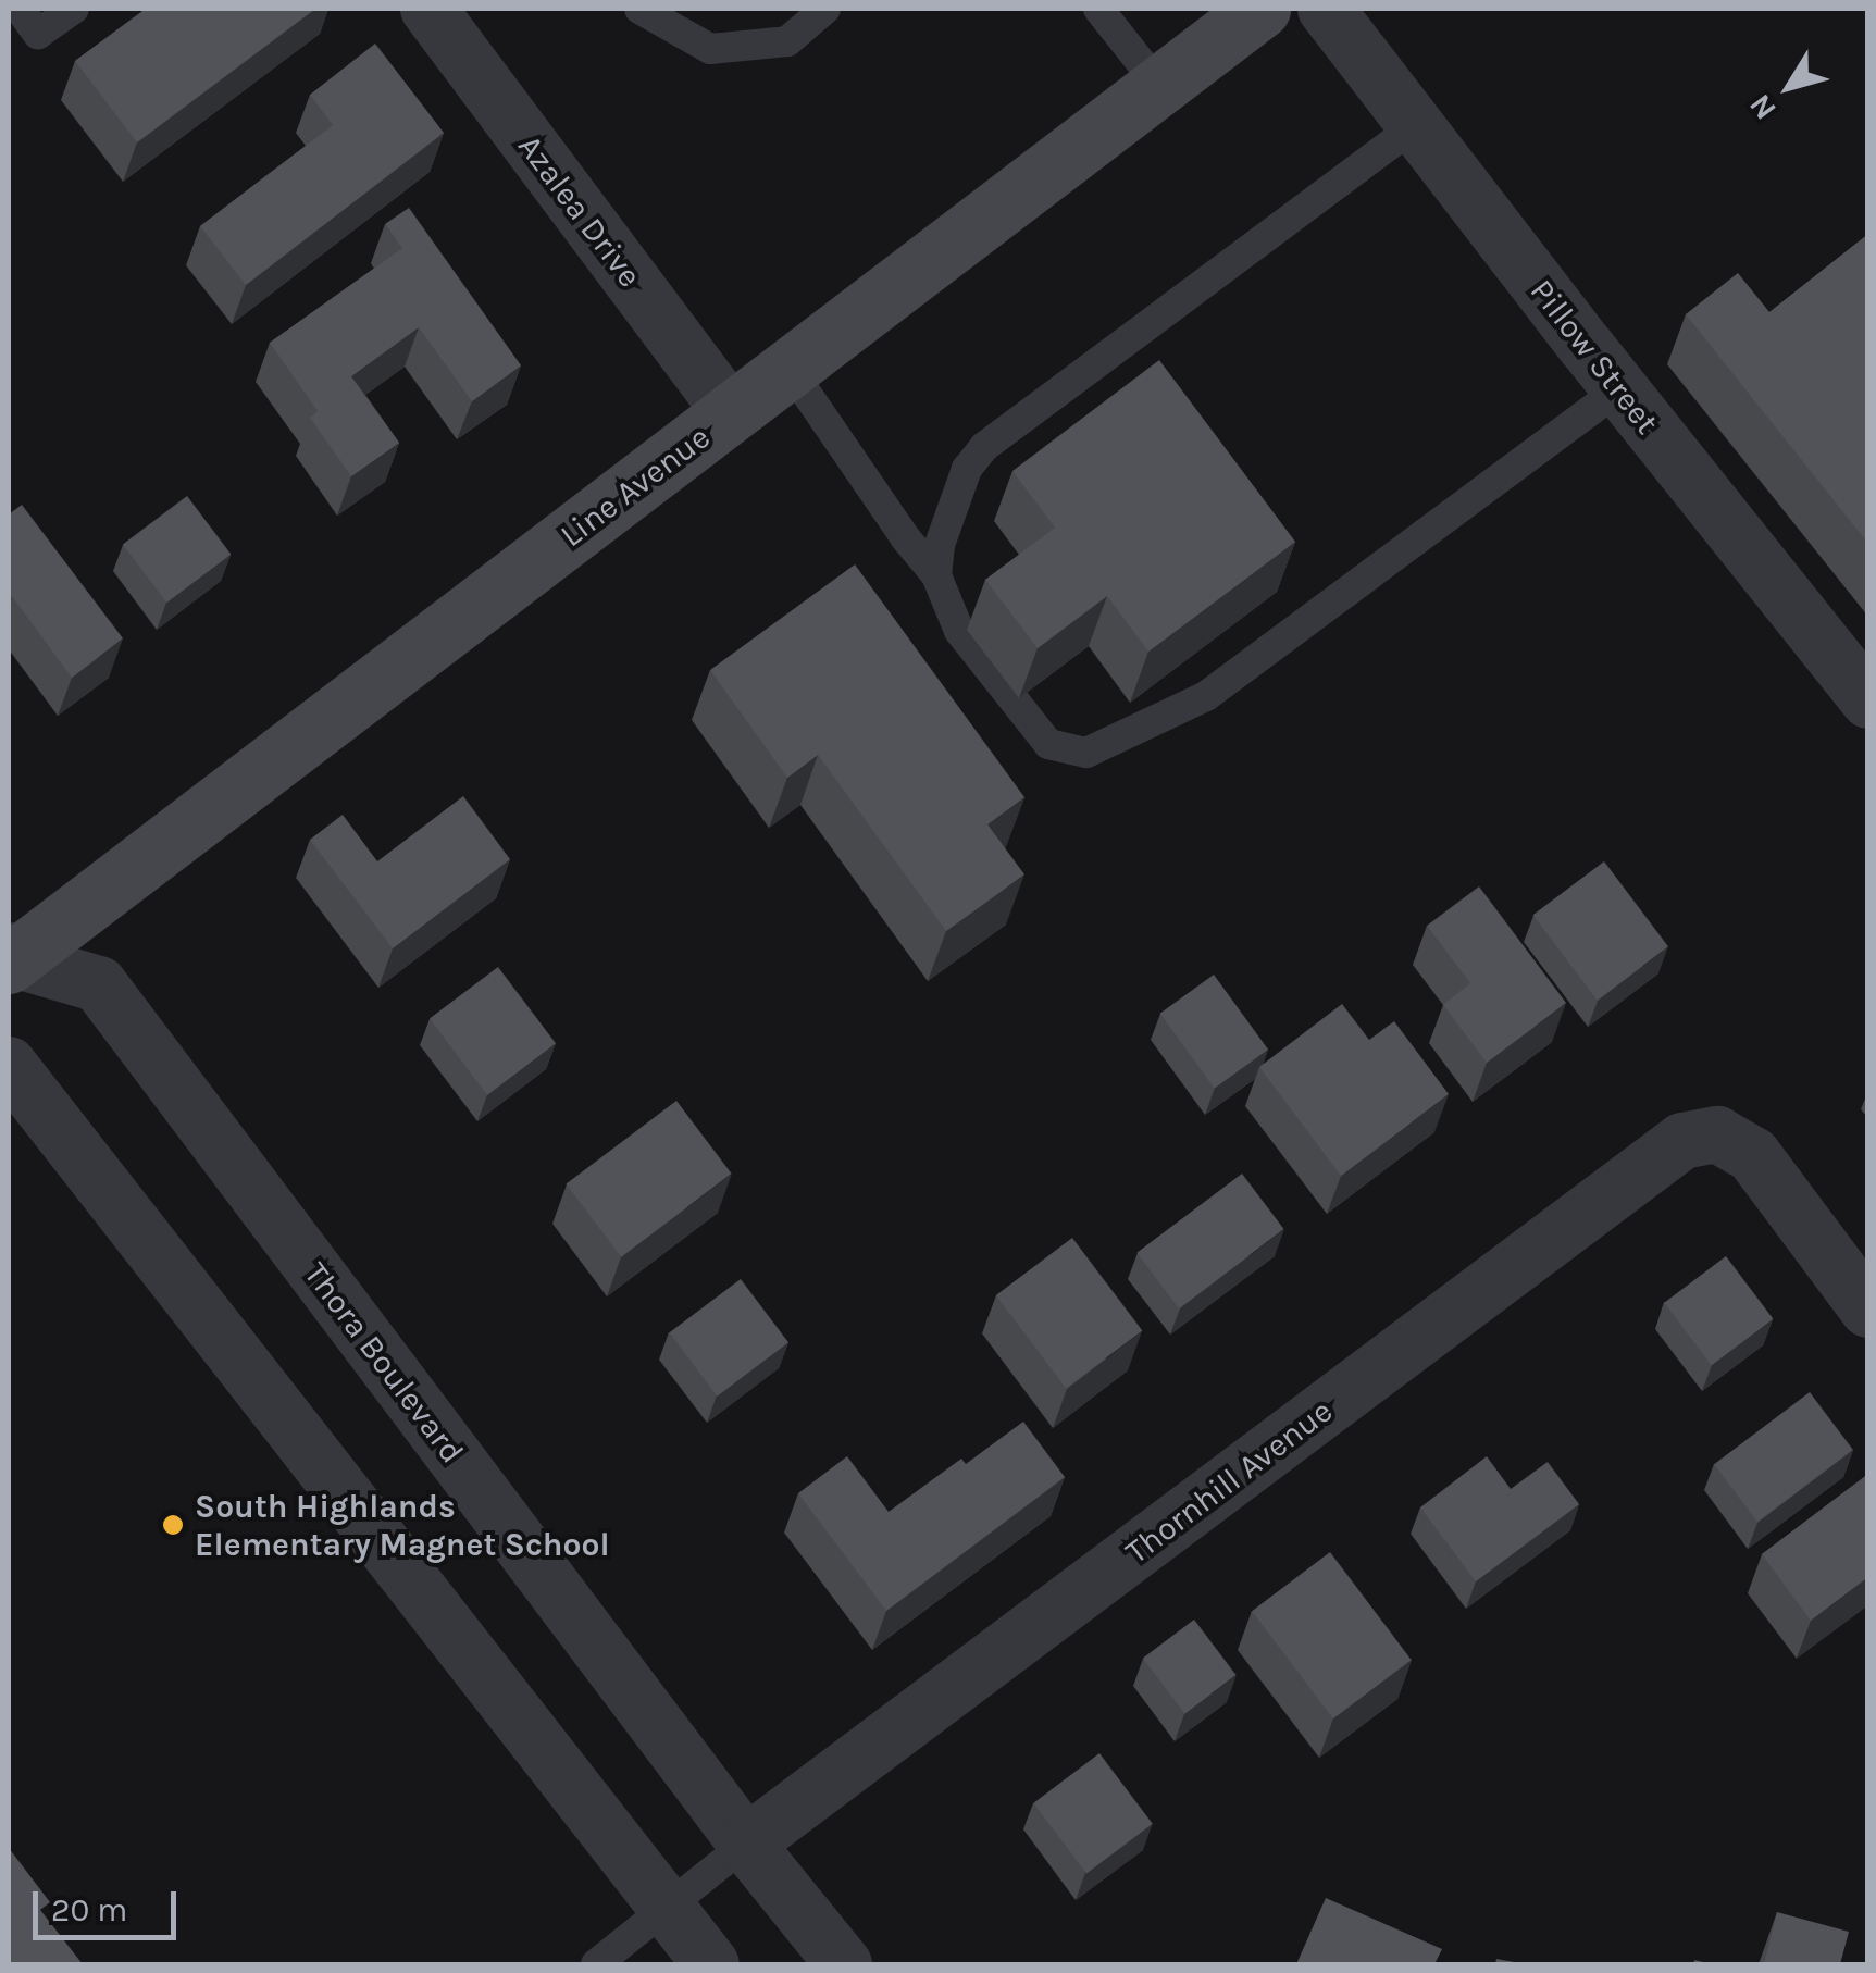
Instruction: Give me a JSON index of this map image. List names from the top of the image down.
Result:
{
  "streets": {
    "main road": ["Line Avenue"],
    "street": [
      "Azalea Drive",
      "Pillow Street",
      "Thora Boulevard",
      "Thornhill Avenue"
    ]
  },
  "crossings": [
    ["Azalea Drive", "Line Avenue"],
    ["Line Avenue", "Thora Boulevard"],
    ["Thora Boulevard", "Thornhill Avenue"]
  ],
  "places": ["South Highlands Elementary Magnet School"],
  "scale_bar": "20 m",
  "north": "bottom left"
}
